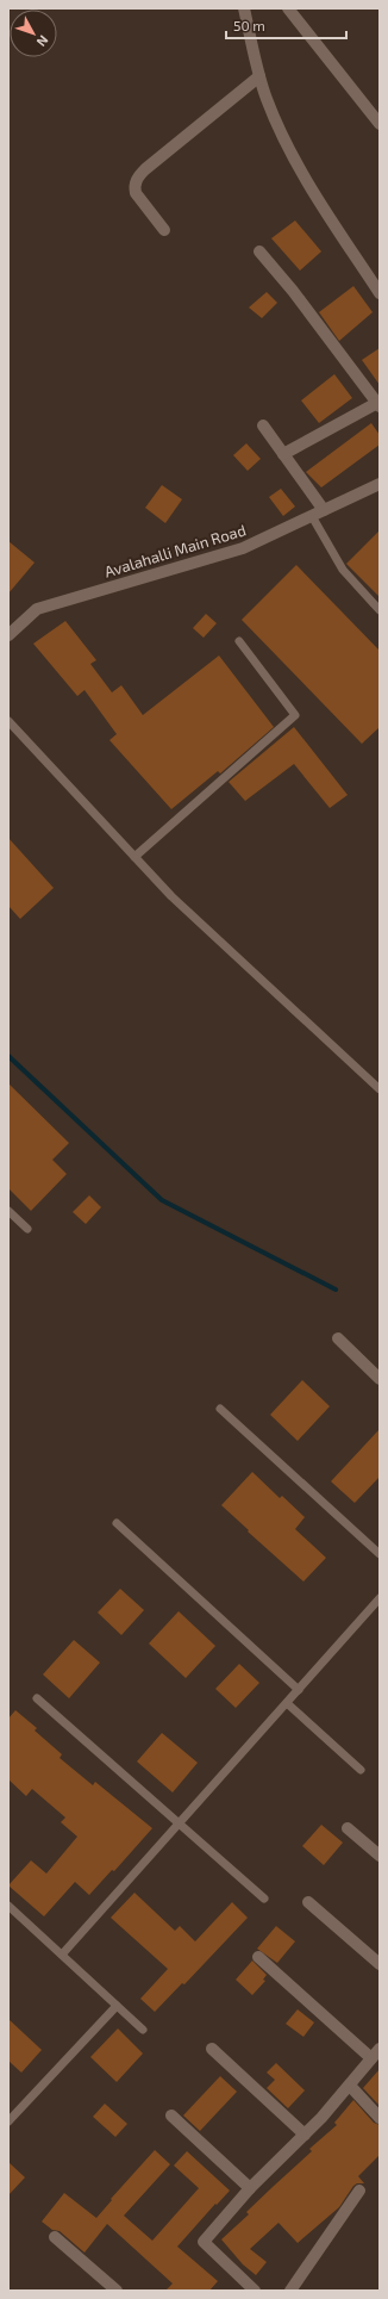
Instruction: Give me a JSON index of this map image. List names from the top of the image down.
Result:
{
  "streets": {
    "street": ["Avalahalli Main Road"]
  },
  "scale_bar": "50 m",
  "north": "bottom right"
}
